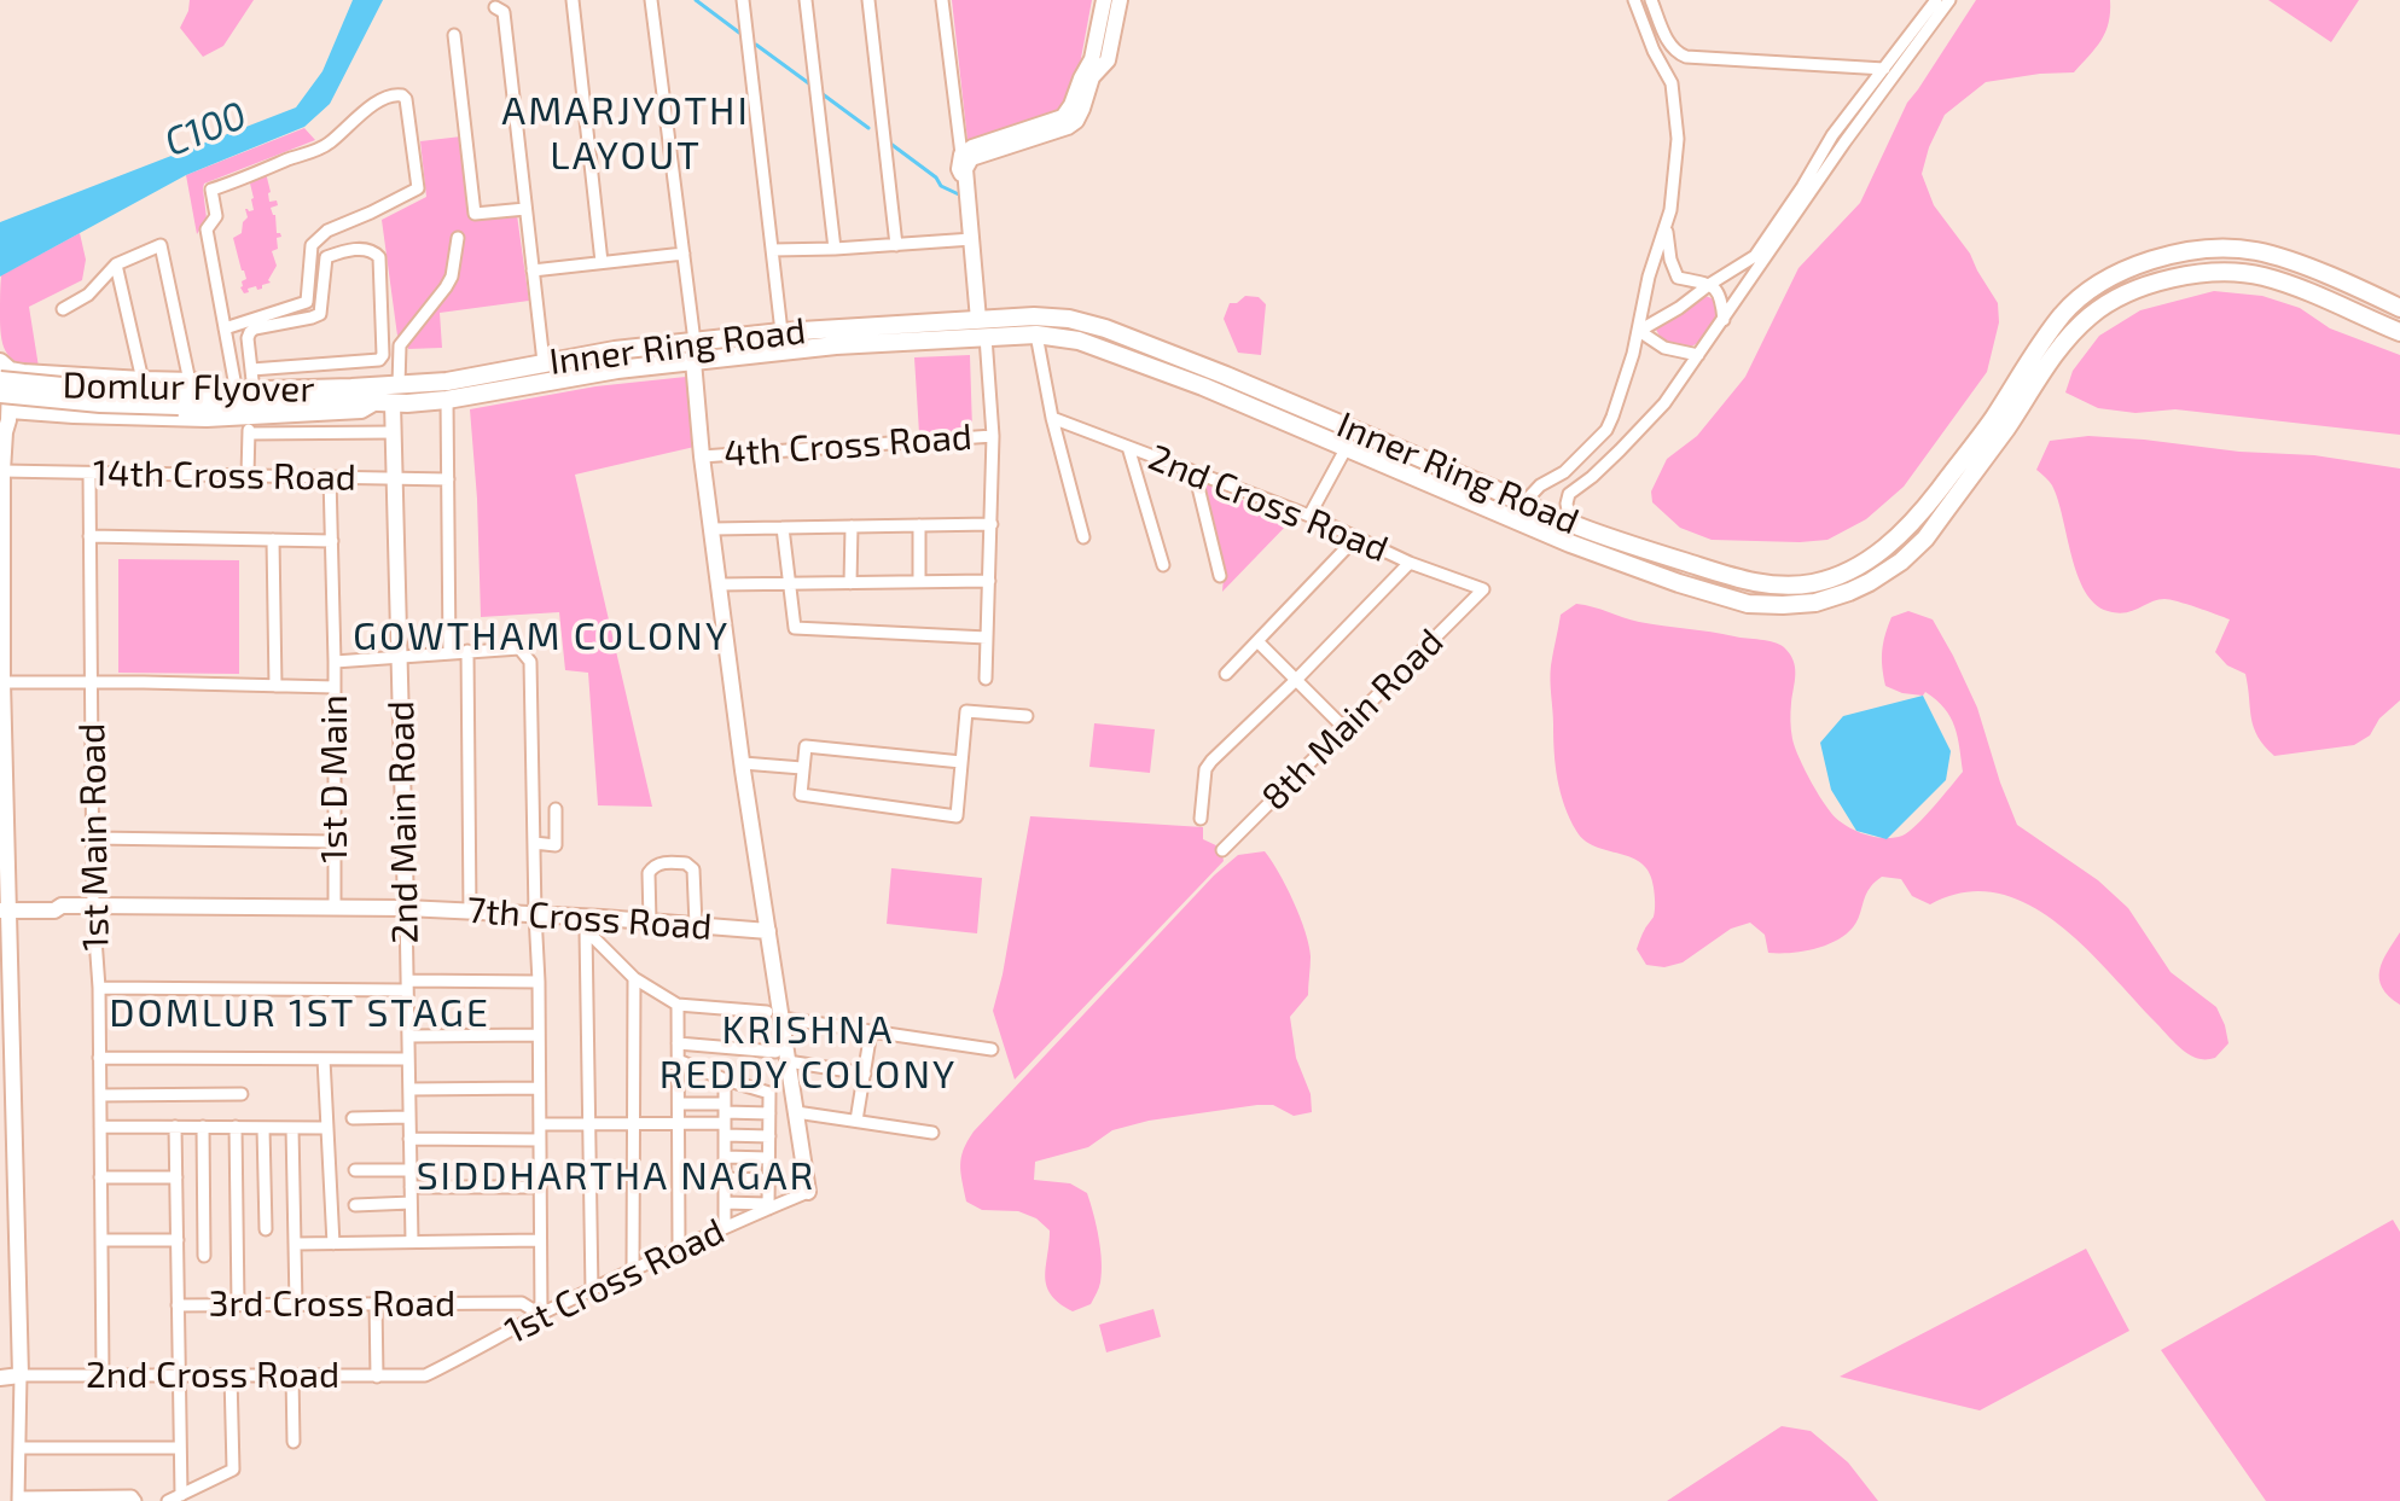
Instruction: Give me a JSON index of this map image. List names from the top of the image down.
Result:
{
  "streets": {
    "main road": ["Inner Ring Road", "Domlur Flyover"],
    "street": [
      "4th Cross Road",
      "14th Cross Road",
      "2nd Cross Road",
      "8th Main Road",
      "1st D Main",
      "2nd Main Road",
      "1st Main Road",
      "7th Cross Road",
      "1st Cross Road",
      "3rd Cross Road"
    ]
  },
  "crossings": [
    ["Inner Ring Road", "Domlur Flyover"],
    ["Inner Ring Road", "2nd Main Road"],
    ["Domlur Flyover", "2nd Main Road"],
    ["14th Cross Road", "1st D Main"],
    ["14th Cross Road", "2nd Main Road"],
    ["14th Cross Road", "1st Main Road"],
    ["2nd Cross Road", "8th Main Road"],
    ["2nd Cross Road", "1st Main Road"],
    ["2nd Cross Road", "1st Cross Road"],
    ["1st D Main", "7th Cross Road"],
    ["2nd Main Road", "7th Cross Road"],
    ["1st Main Road", "7th Cross Road"],
    ["1st Cross Road", "3rd Cross Road"]
  ],
  "districts": [
    "AMARJYOTHI LAYOUT",
    "GOWTHAM COLONY",
    "DOMLUR 1ST STAGE",
    "KRISHNA REDDY COLONY",
    "SIDDHARTHA NAGAR"
  ],
  "water": ["C100"]
}
